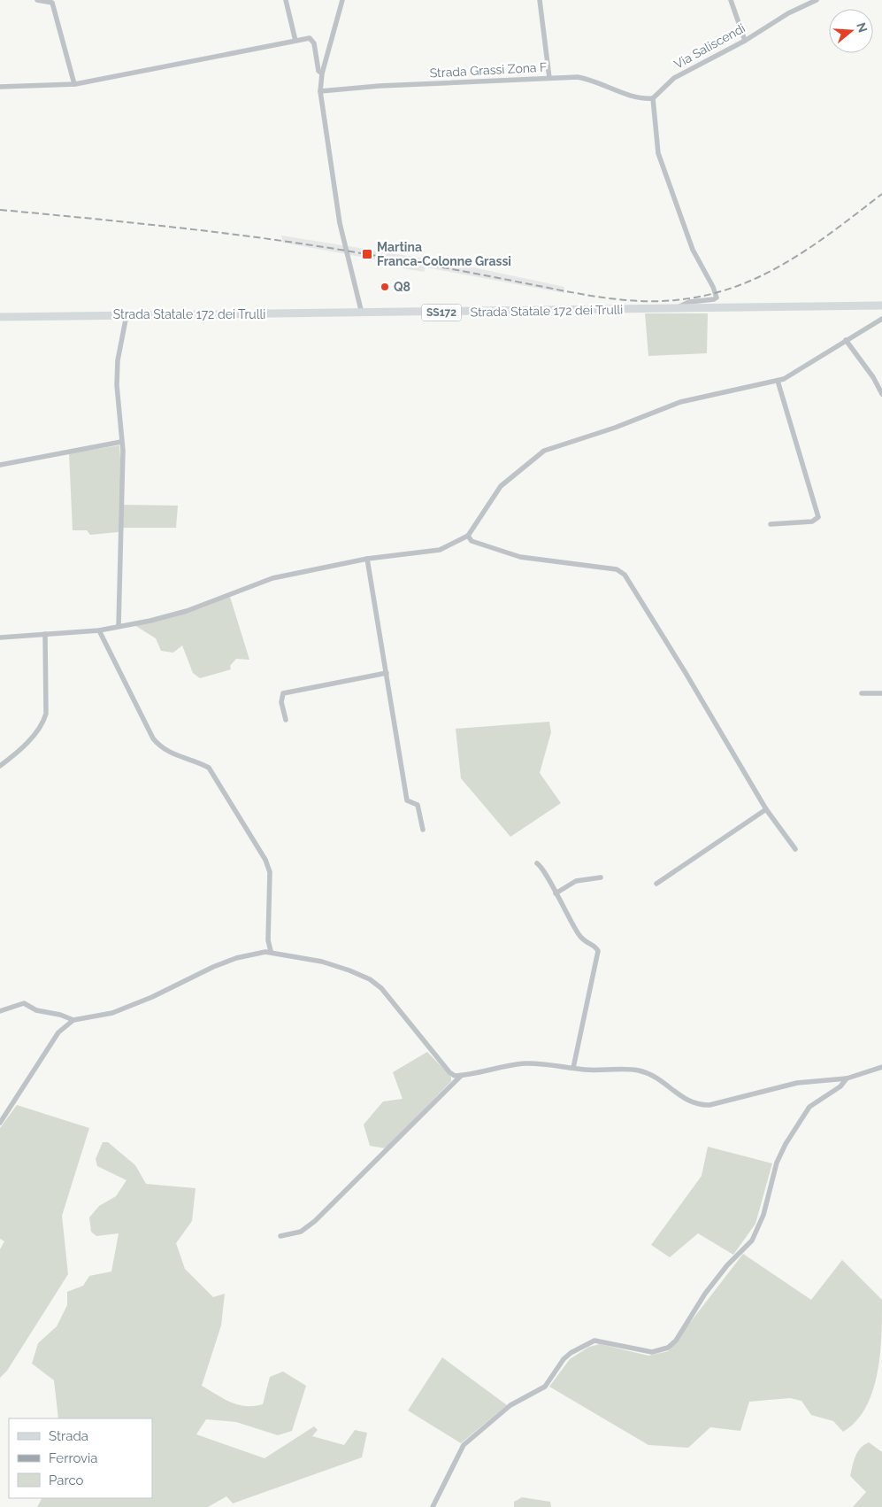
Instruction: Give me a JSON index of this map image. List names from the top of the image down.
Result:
{
  "streets": {
    "main road": ["Strada Statale 172 dei Trulli", "SS172"],
    "street": ["Via Saliscendi", "Strada Grassi Zona F"]
  },
  "crossings": [
    ["Via Saliscendi", "Strada Grassi Zona F"]
  ],
  "places": {
    "transit": ["Martina Franca-Colonne Grassi"],
    "other": ["Q8"]
  },
  "legend": ["Strada", "Ferrovia", "Parco"],
  "north": "right"
}
